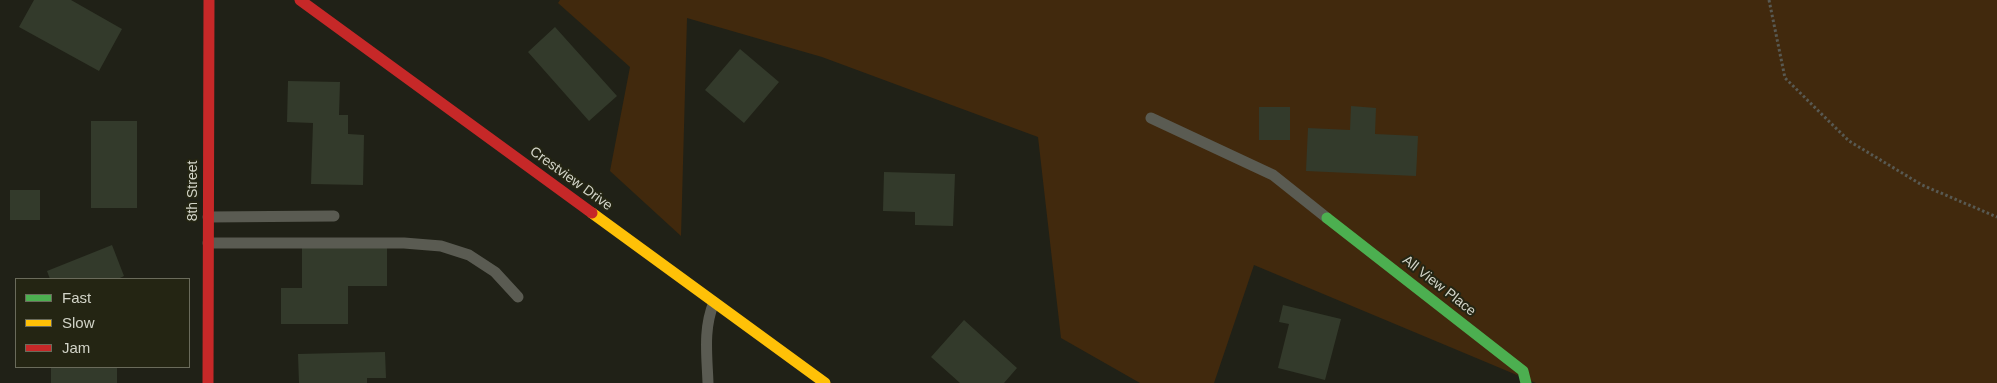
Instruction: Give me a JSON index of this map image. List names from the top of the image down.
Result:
{
  "streets": {
    "street": ["Crestview Drive", "8th Street", "All View Place"]
  },
  "legend": ["Fast", "Slow", "Jam"]
}
